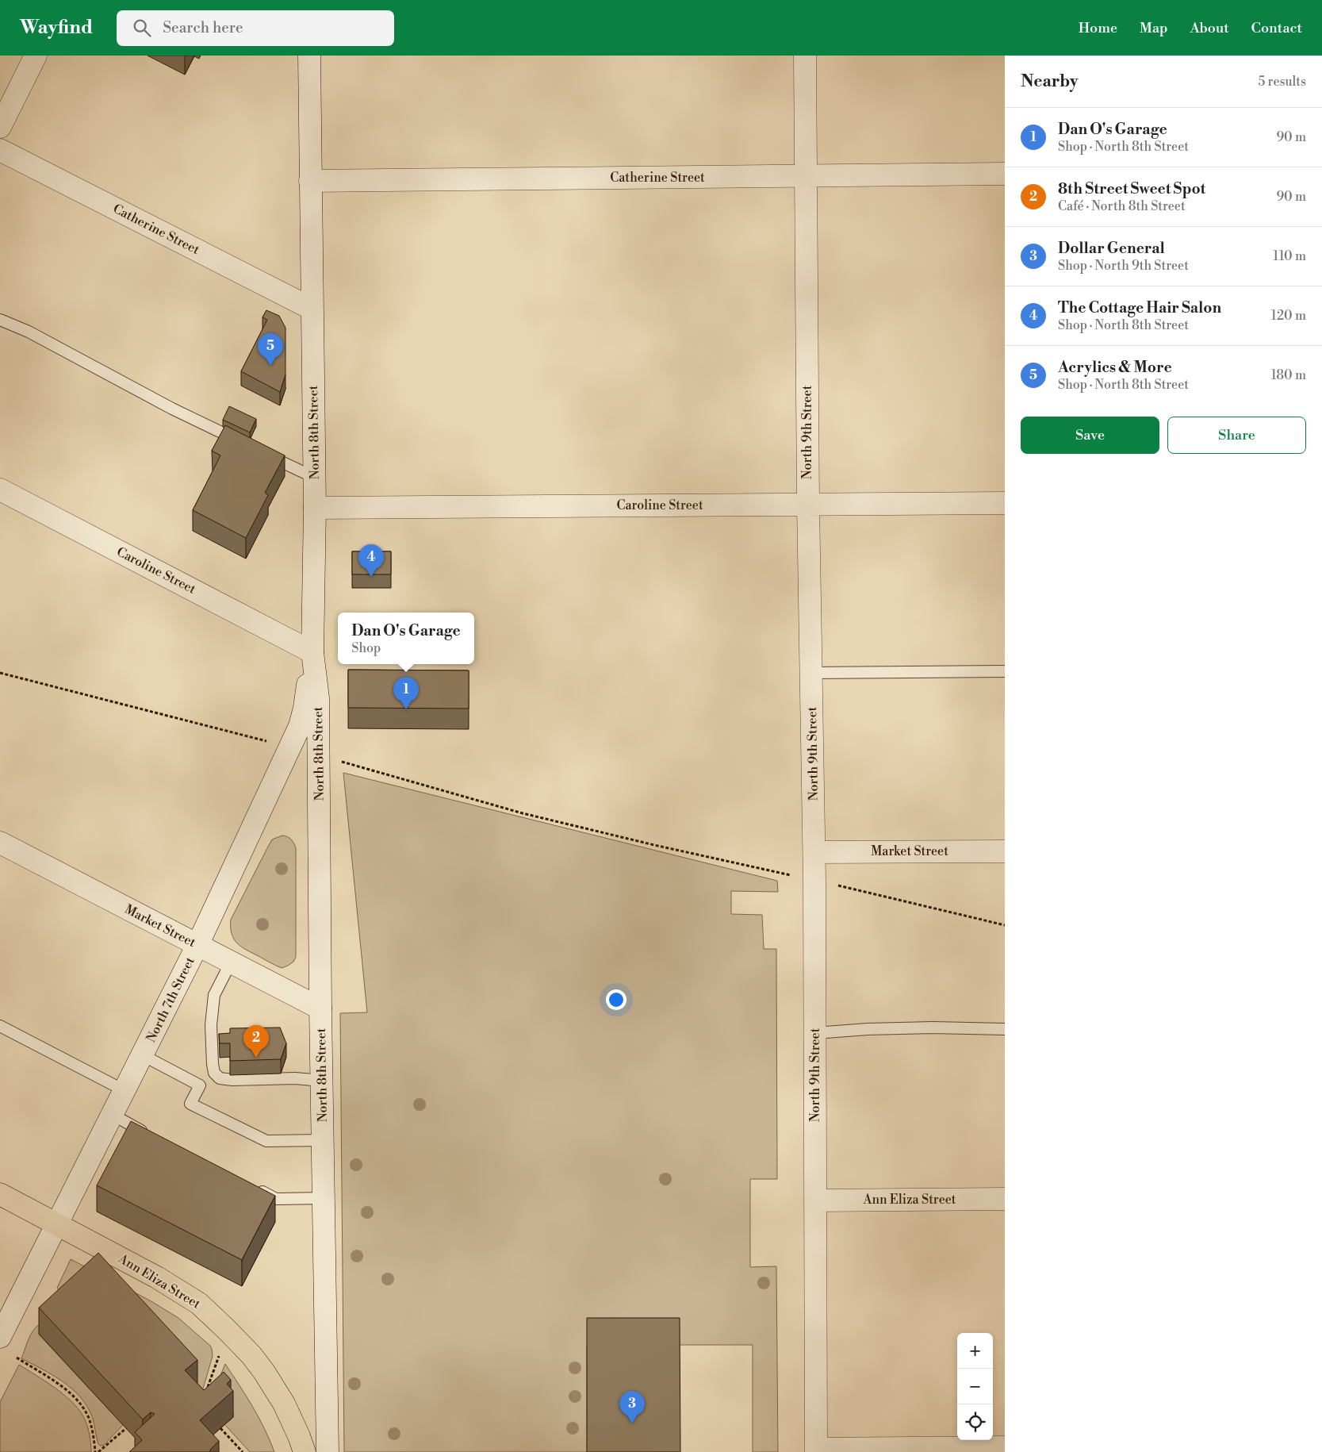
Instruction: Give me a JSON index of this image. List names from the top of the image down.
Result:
{
  "streets": {
    "main road": ["Ann Eliza Street"],
    "street": [
      "Catherine Street",
      "North 8th Street",
      "North 9th Street",
      "Caroline Street",
      "Market Street",
      "North 7th Street"
    ]
  },
  "crossings": [
    ["Catherine Street", "North 8th Street"],
    ["Catherine Street", "North 9th Street"],
    ["North 8th Street", "Caroline Street"],
    ["North 8th Street", "Market Street"],
    ["North 8th Street", "North 7th Street"],
    ["North 9th Street", "Caroline Street"],
    ["North 9th Street", "Market Street"],
    ["North 9th Street", "Ann Eliza Street"],
    ["Caroline Street", "North 7th Street"],
    ["Market Street", "North 7th Street"],
    ["North 7th Street", "Ann Eliza Street"]
  ],
  "page": {
    "header": "Wayfind",
    "search": "Search here",
    "nav": [
      "Home",
      "Map",
      "About",
      "Contact"
    ],
    "heading": ["Nearby", "5 results"],
    "list": [
      {
        "mark": "1",
        "name": "Dan O's Garage",
        "note": "Shop · North 8th Street",
        "value": "90 m"
      },
      {
        "mark": "2",
        "name": "8th Street Sweet Spot",
        "note": "Café · North 8th Street",
        "value": "90 m"
      },
      {
        "mark": "3",
        "name": "Dollar General",
        "note": "Shop · North 9th Street",
        "value": "110 m"
      },
      {
        "mark": "4",
        "name": "The Cottage Hair Salon",
        "note": "Shop · North 8th Street",
        "value": "120 m"
      },
      {
        "mark": "5",
        "name": "Acrylics & More",
        "note": "Shop · North 8th Street",
        "value": "180 m"
      }
    ],
    "pins": [
      "5",
      "4",
      "1",
      "2",
      "3"
    ],
    "buttons": ["Save", "Share"],
    "popup": ["Dan O's Garage", "Shop"],
    "map_buttons": ["+", "−"]
  }
}
